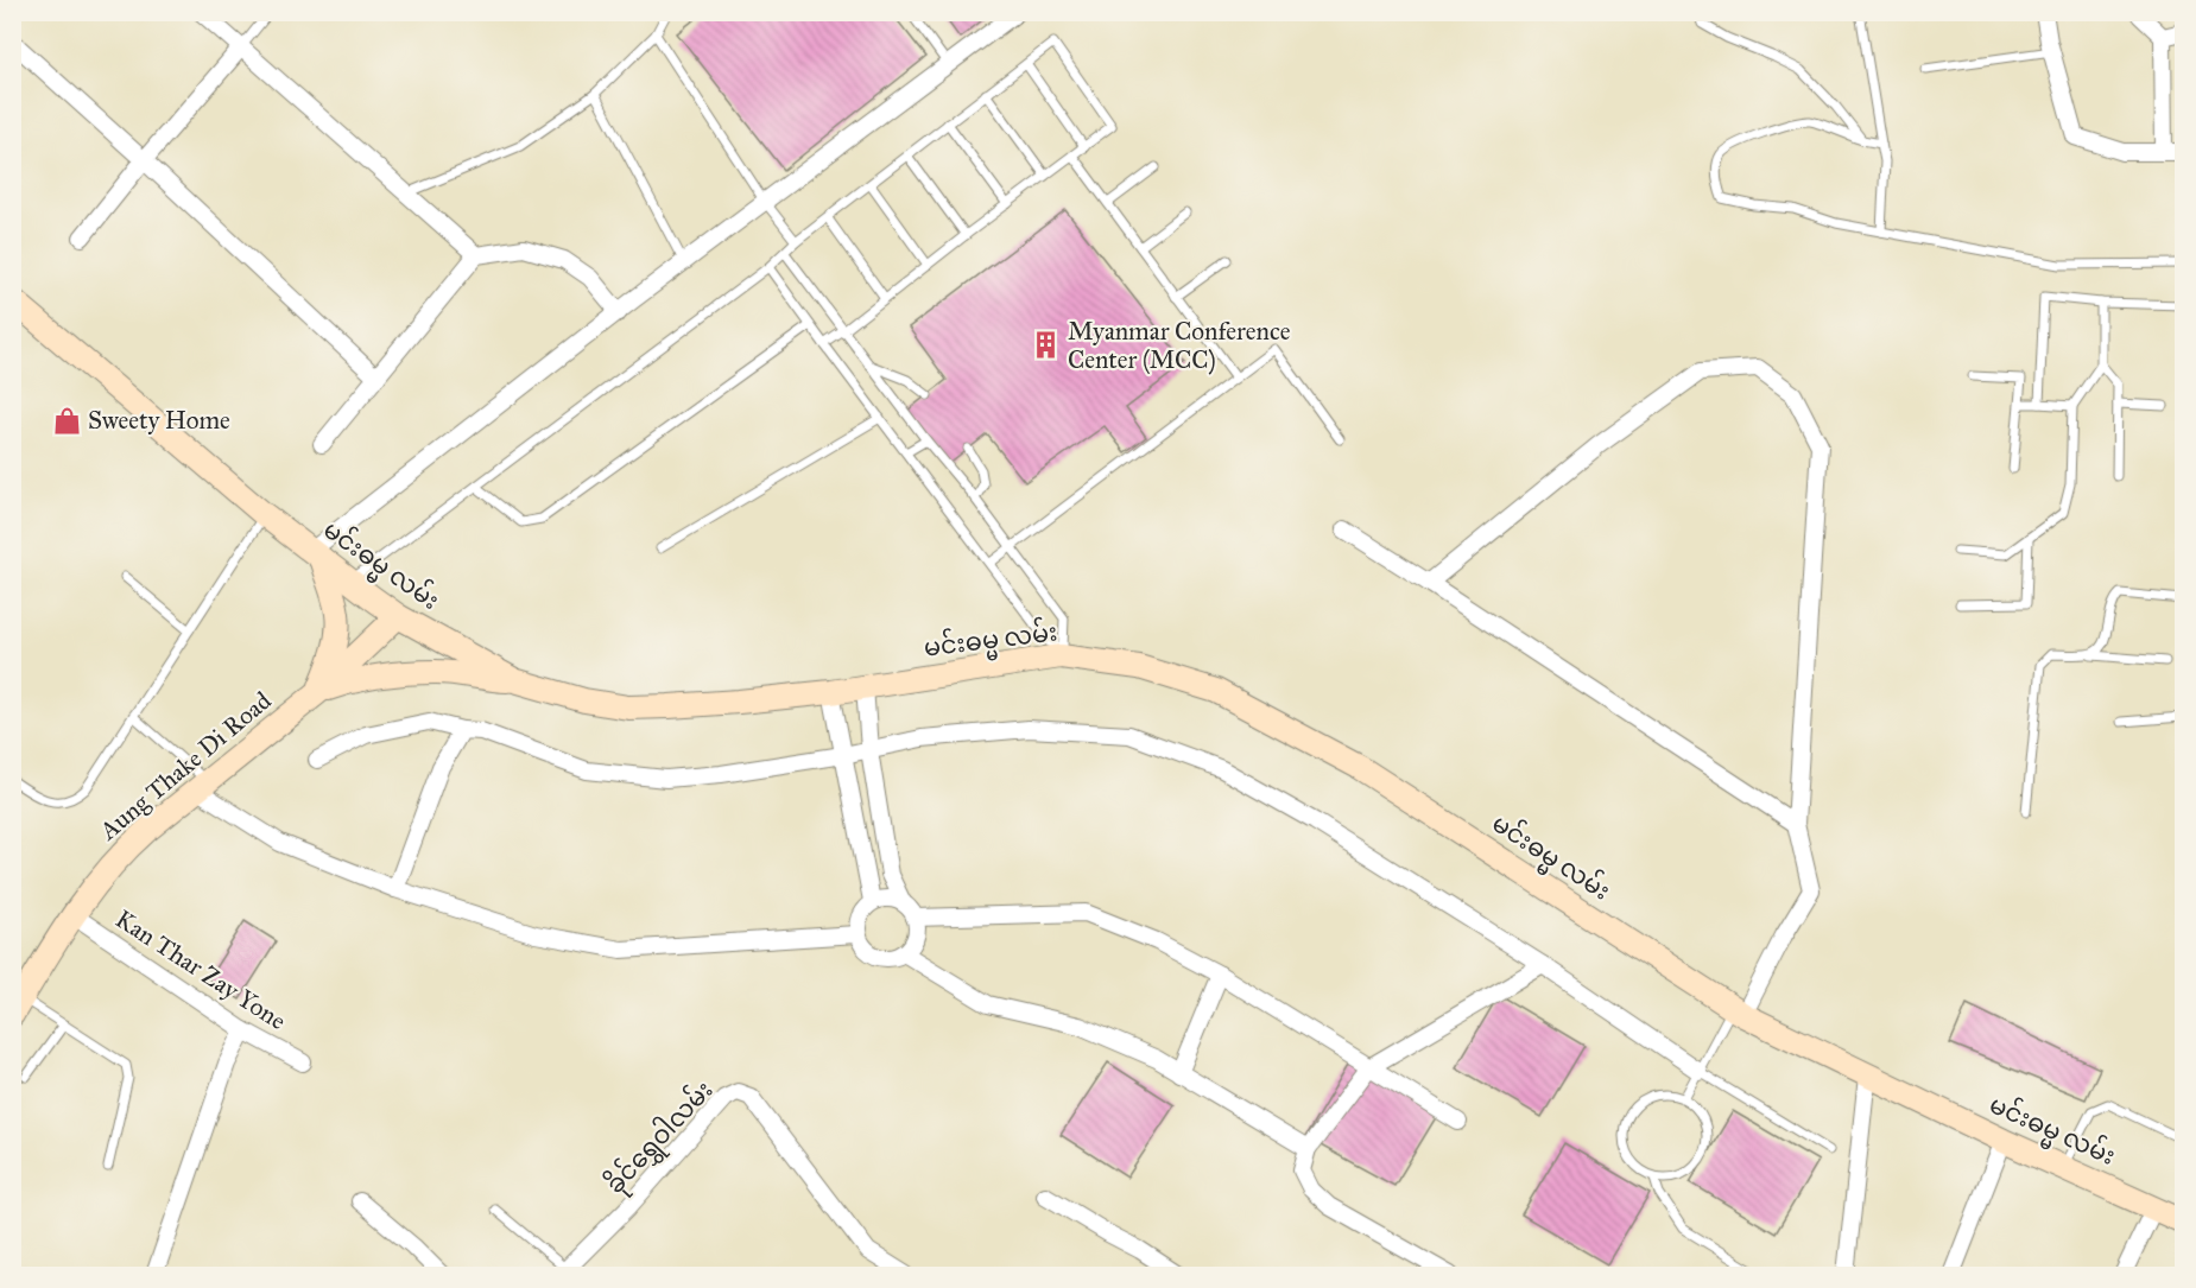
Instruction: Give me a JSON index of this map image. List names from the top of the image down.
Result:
{
  "streets": {
    "main road": ["မင်းဓမ္မ လမ်း", "Aung Thake Di Road"],
    "street": ["Kan Thar Zay Yone", "ခိုင်ရွှေဝါလမ်း"]
  },
  "crossings": [
    ["မင်းဓမ္မ လမ်း", "Aung Thake Di Road"],
    ["Aung Thake Di Road", "Kan Thar Zay Yone"]
  ],
  "places": {
    "building": ["Myanmar Conference Center (MCC)"],
    "shop": ["Sweety Home"]
  }
}
